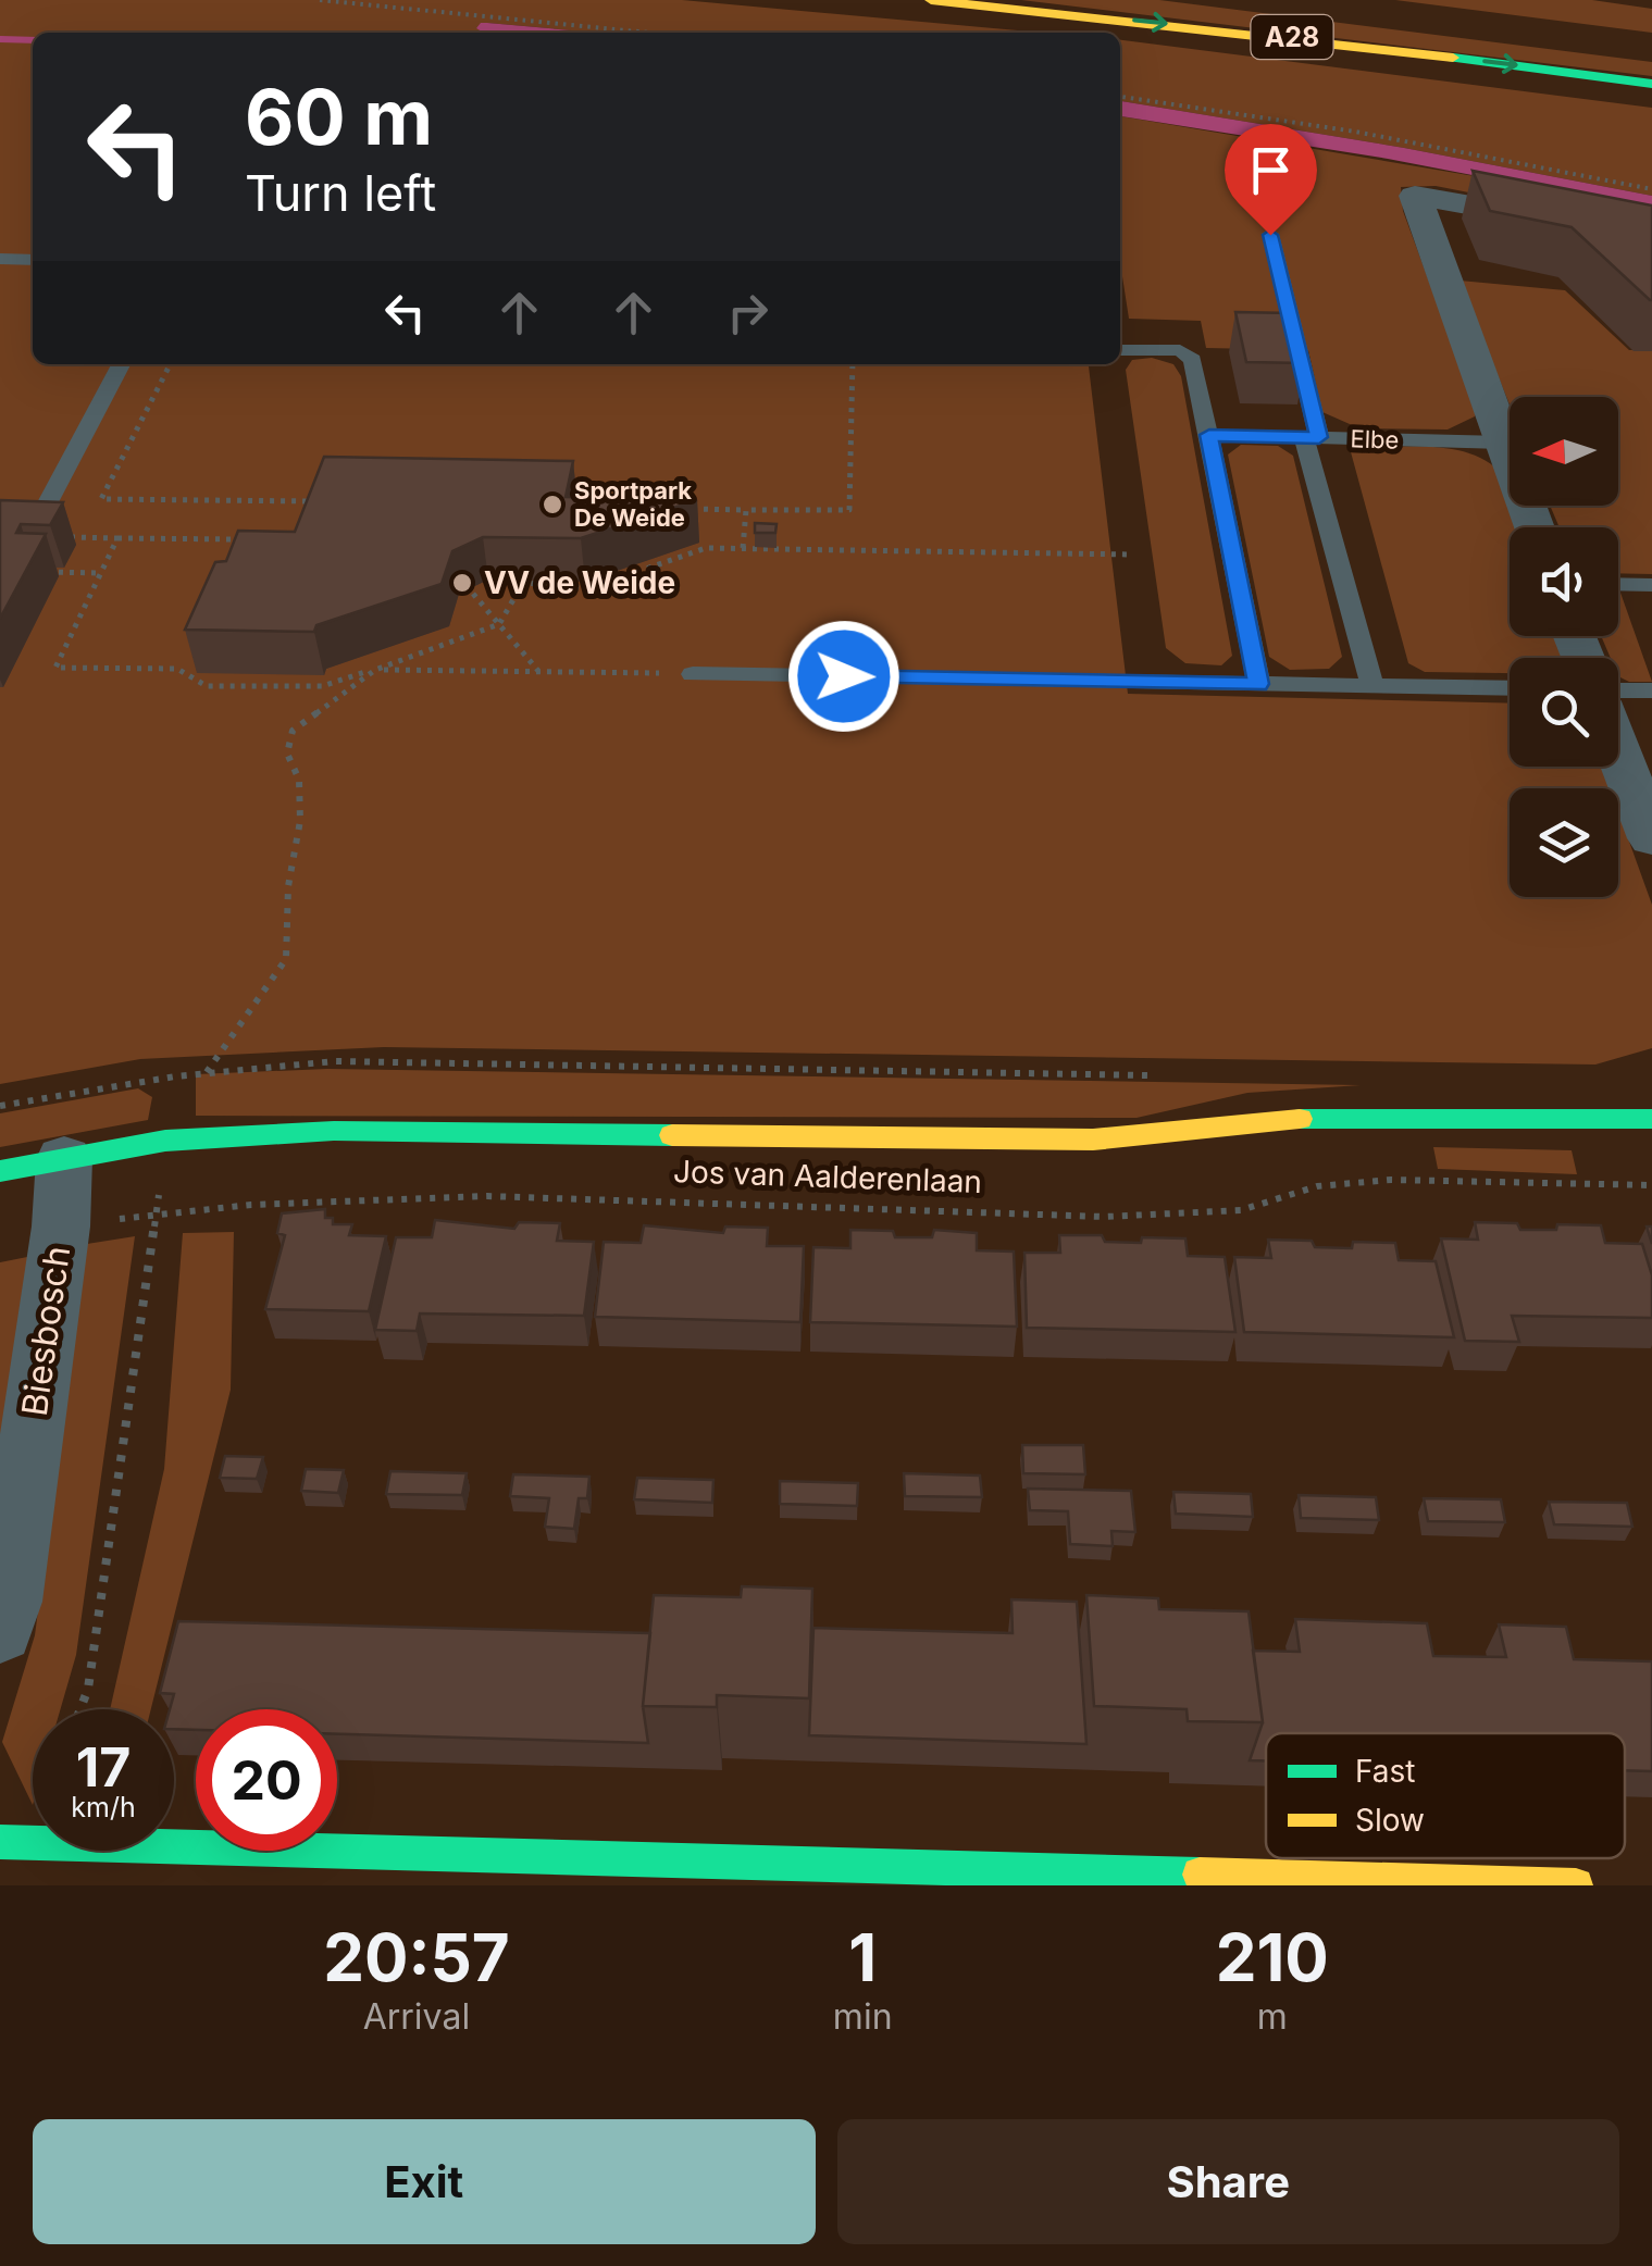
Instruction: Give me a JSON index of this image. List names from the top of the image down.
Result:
{
  "streets": {
    "main road": ["A28", "Jos van Aalderenlaan"],
    "street": ["Biesbosch"],
    "lane": ["Elbe"]
  },
  "crossings": [
    ["Jos van Aalderenlaan", "Biesbosch"]
  ],
  "places": ["Sportpark De Weide", "VV de Weide"],
  "legend": ["Fast", "Slow"],
  "north": "left",
  "page": {
    "turn": ["60 m", "Turn left"],
    "speed": "17 km/h",
    "limit": "20",
    "eta": [
      "20:57",
      "Arrival",
      "1",
      "min",
      "210",
      "m"
    ],
    "buttons": ["Exit", "Share"]
  }
}
